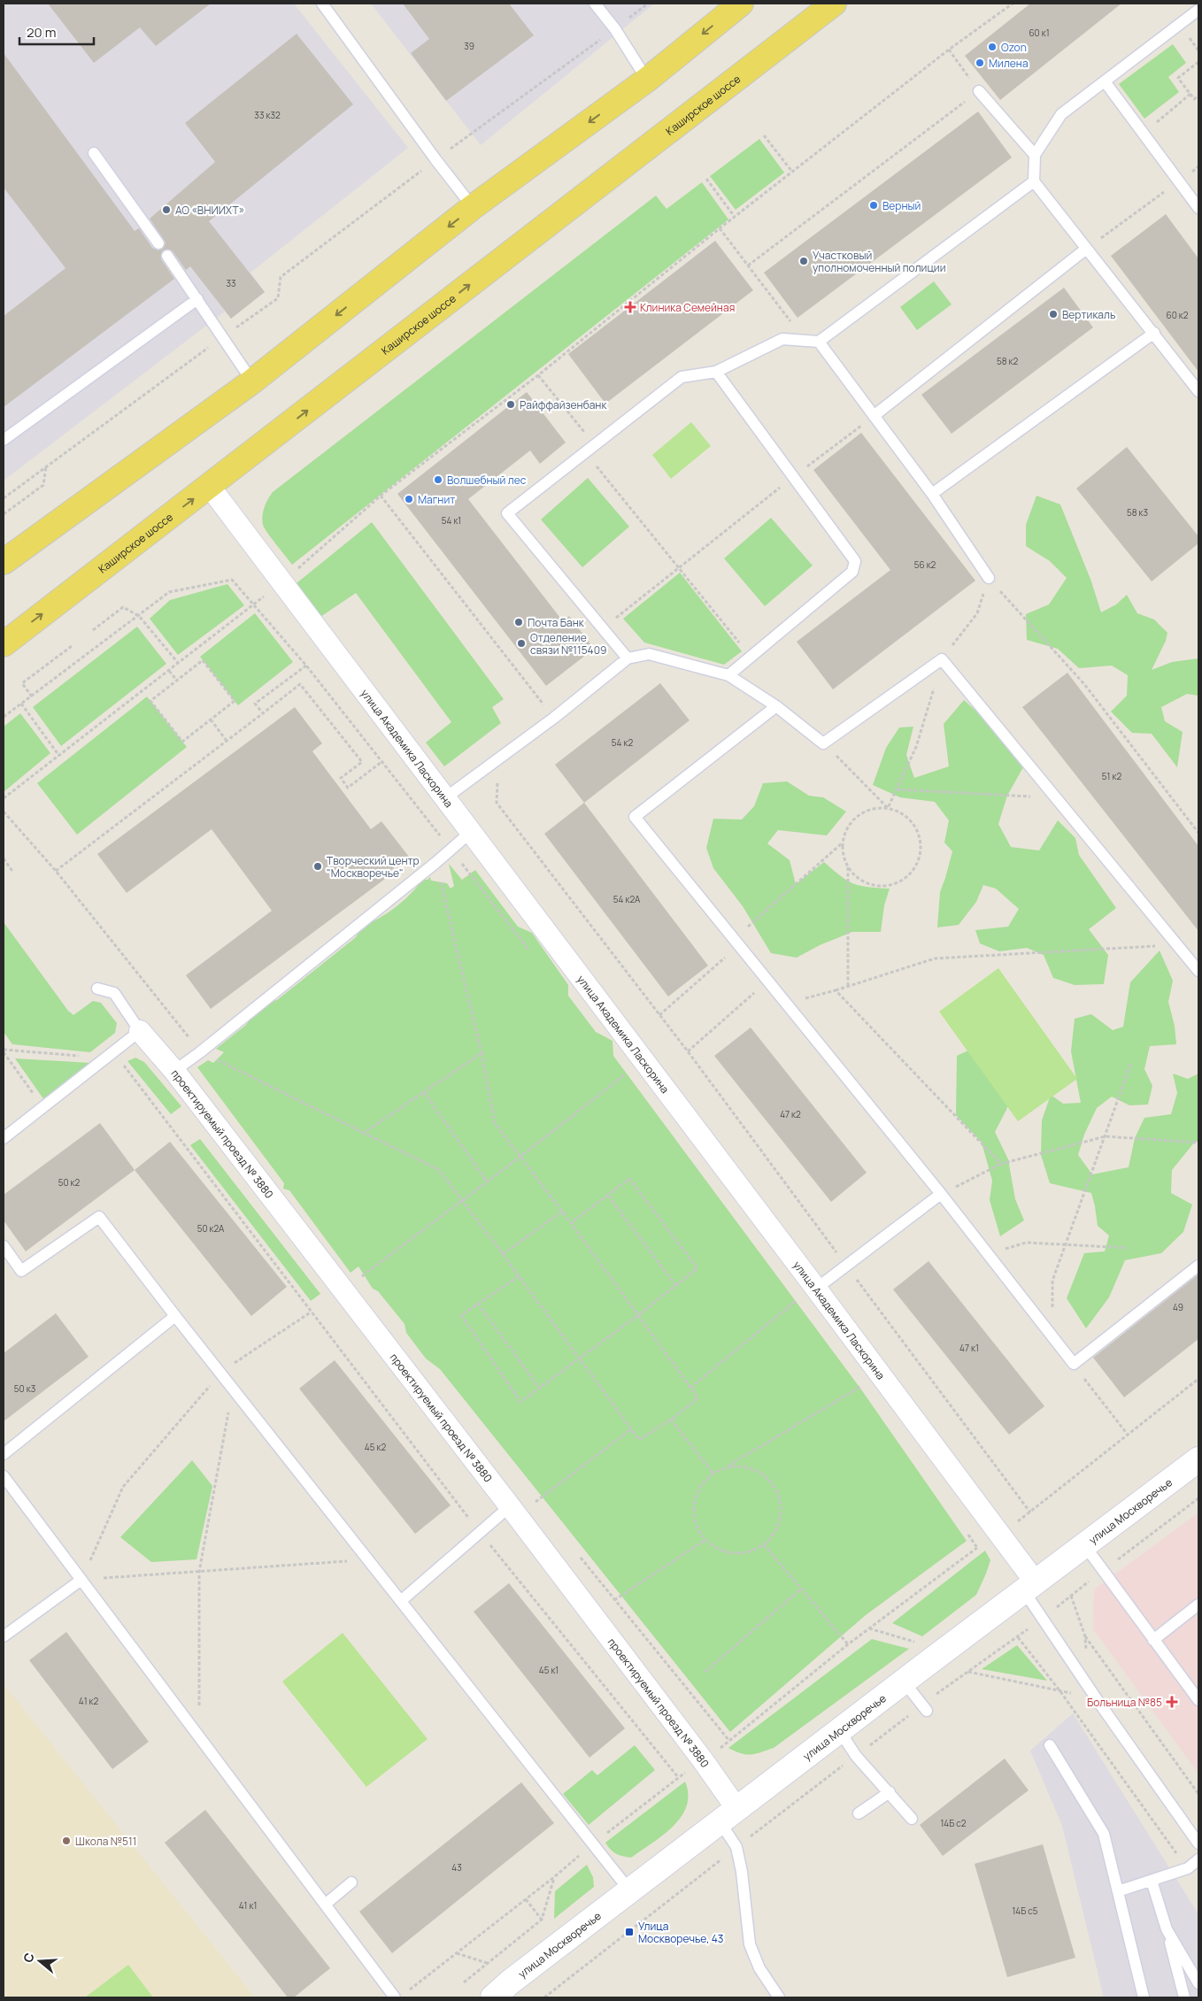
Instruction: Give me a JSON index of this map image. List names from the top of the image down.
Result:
{
  "streets": {
    "main road": ["Каширское шоссе", "улица Москворечье"],
    "street": ["улица Академика Ласкорина", "проектируемый проезд № 3880"]
  },
  "crossings": [
    ["Каширское шоссе", "улица Академика Ласкорина"],
    ["улица Академика Ласкорина", "улица Москворечье"],
    ["проектируемый проезд № 3880", "улица Москворечье"]
  ],
  "places": {
    "other": [
      "Ozon",
      "Милена",
      "Верный",
      "АО «ВНИИХТ»",
      "Участковый уполномоченный полиции",
      "Вертикаль",
      "Райффайзенбанк",
      "Волшебный лес",
      "Магнит",
      "Почта Банк",
      "Отделение связи №115409",
      "Творческий центр \"Москворечье\"",
      "Школа №511"
    ],
    "health": ["Клиника Семейная", "Больница №85"],
    "transit": ["Улица Москворечье, 43"]
  },
  "house_numbers": [
    "60 к1",
    "39",
    "33 к32",
    "33",
    "60 к2",
    "58 к2",
    "58 к3",
    "54 к1",
    "56 к2",
    "54 к2",
    "51 к2",
    "54 к2А",
    "47 к2",
    "50 к2",
    "50 к2А",
    "49",
    "47 к1",
    "50 к3",
    "45 к2",
    "45 к1",
    "41 к2",
    "14Б с2",
    "43",
    "41 к1",
    "14Б с5"
  ],
  "scale_bar": "20 m",
  "north": "left"
}
